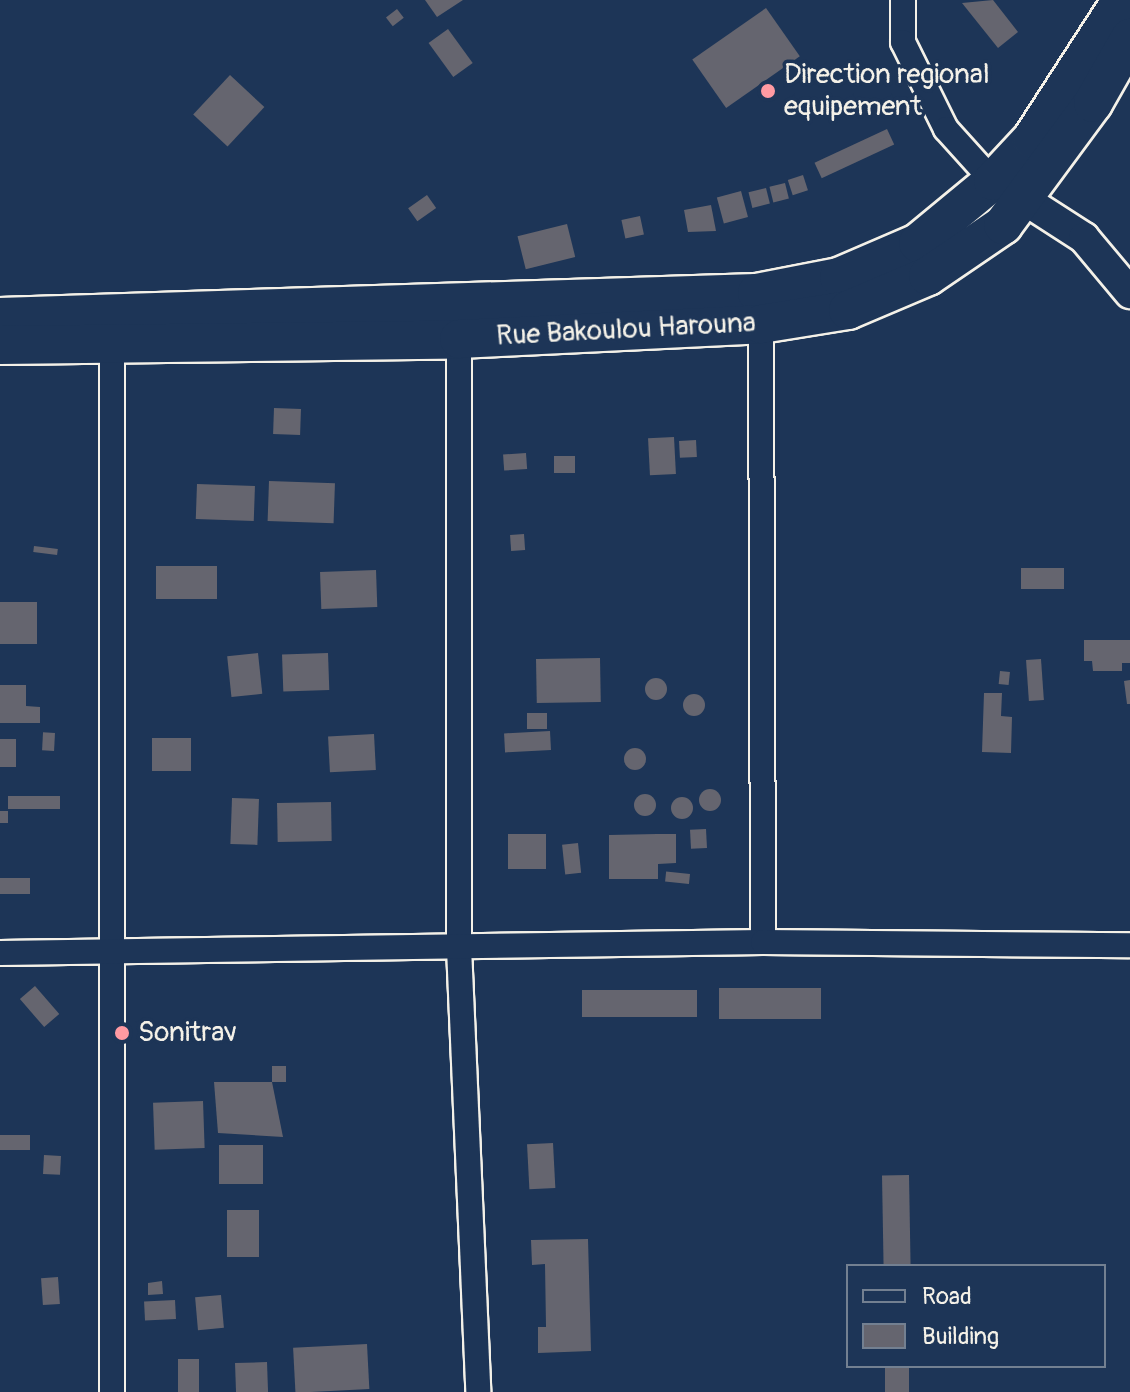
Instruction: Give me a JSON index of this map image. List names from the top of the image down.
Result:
{
  "streets": {
    "highway": ["Rue Bakoulou Harouna"]
  },
  "places": ["Direction regional equipement", "Sonitrav"],
  "legend": ["Road", "Building"]
}
